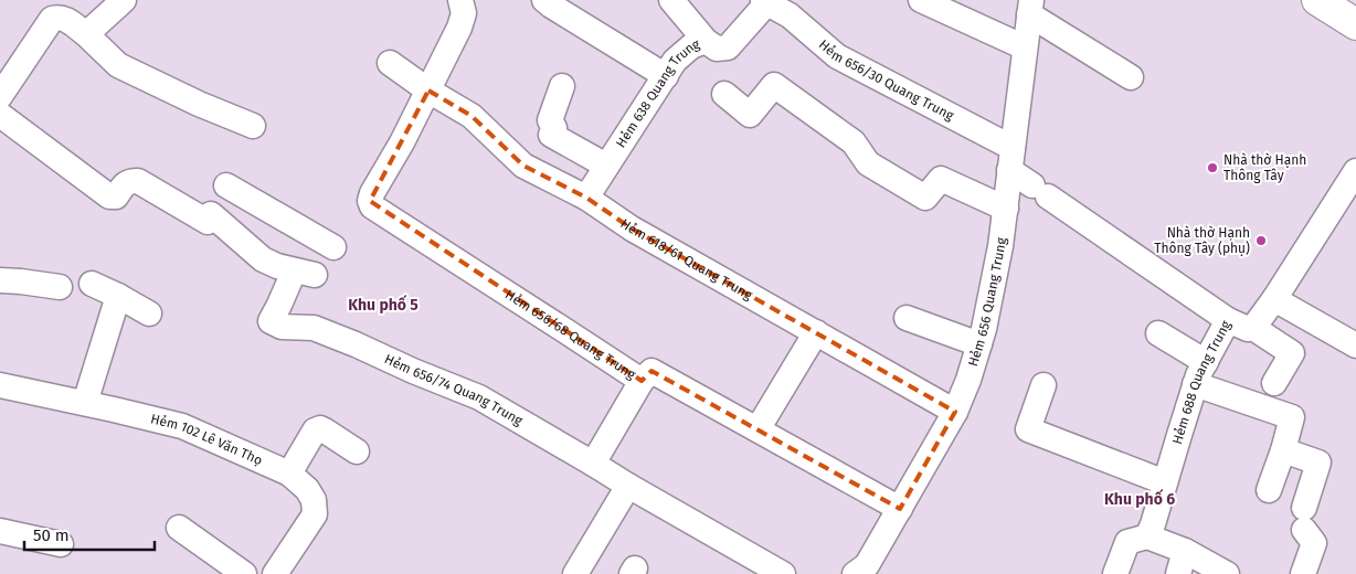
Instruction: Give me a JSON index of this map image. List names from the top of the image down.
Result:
{
  "streets": {
    "street": [
      "Hẻm 656/30 Quang Trung",
      "Hẻm 638 Quang Trung",
      "Hẻm 618/61 Quang Trung",
      "Hẻm 656 Quang Trung",
      "Hẻm 656/68 Quang Trung",
      "Hẻm 688 Quang Trung",
      "Hẻm 656/74 Quang Trung",
      "Hẻm 102 Lê Văn Thọ"
    ]
  },
  "crossings": [
    ["Hẻm 656/30 Quang Trung", "Hẻm 638 Quang Trung"],
    ["Hẻm 656/30 Quang Trung", "Hẻm 656 Quang Trung"],
    ["Hẻm 656/30 Quang Trung", "Hẻm 688 Quang Trung"],
    ["Hẻm 638 Quang Trung", "Hẻm 618/61 Quang Trung"],
    ["Hẻm 618/61 Quang Trung", "Hẻm 656 Quang Trung"],
    ["Hẻm 618/61 Quang Trung", "Hẻm 656/68 Quang Trung"],
    ["Hẻm 656 Quang Trung", "Hẻm 656/68 Quang Trung"]
  ],
  "districts": ["Khu phố 5", "Khu phố 6"],
  "places": ["Nhà thờ Hạnh Thông Tây", "Nhà thờ Hạnh Thông Tây (phụ)"],
  "scale_bar": "50 m"
}
